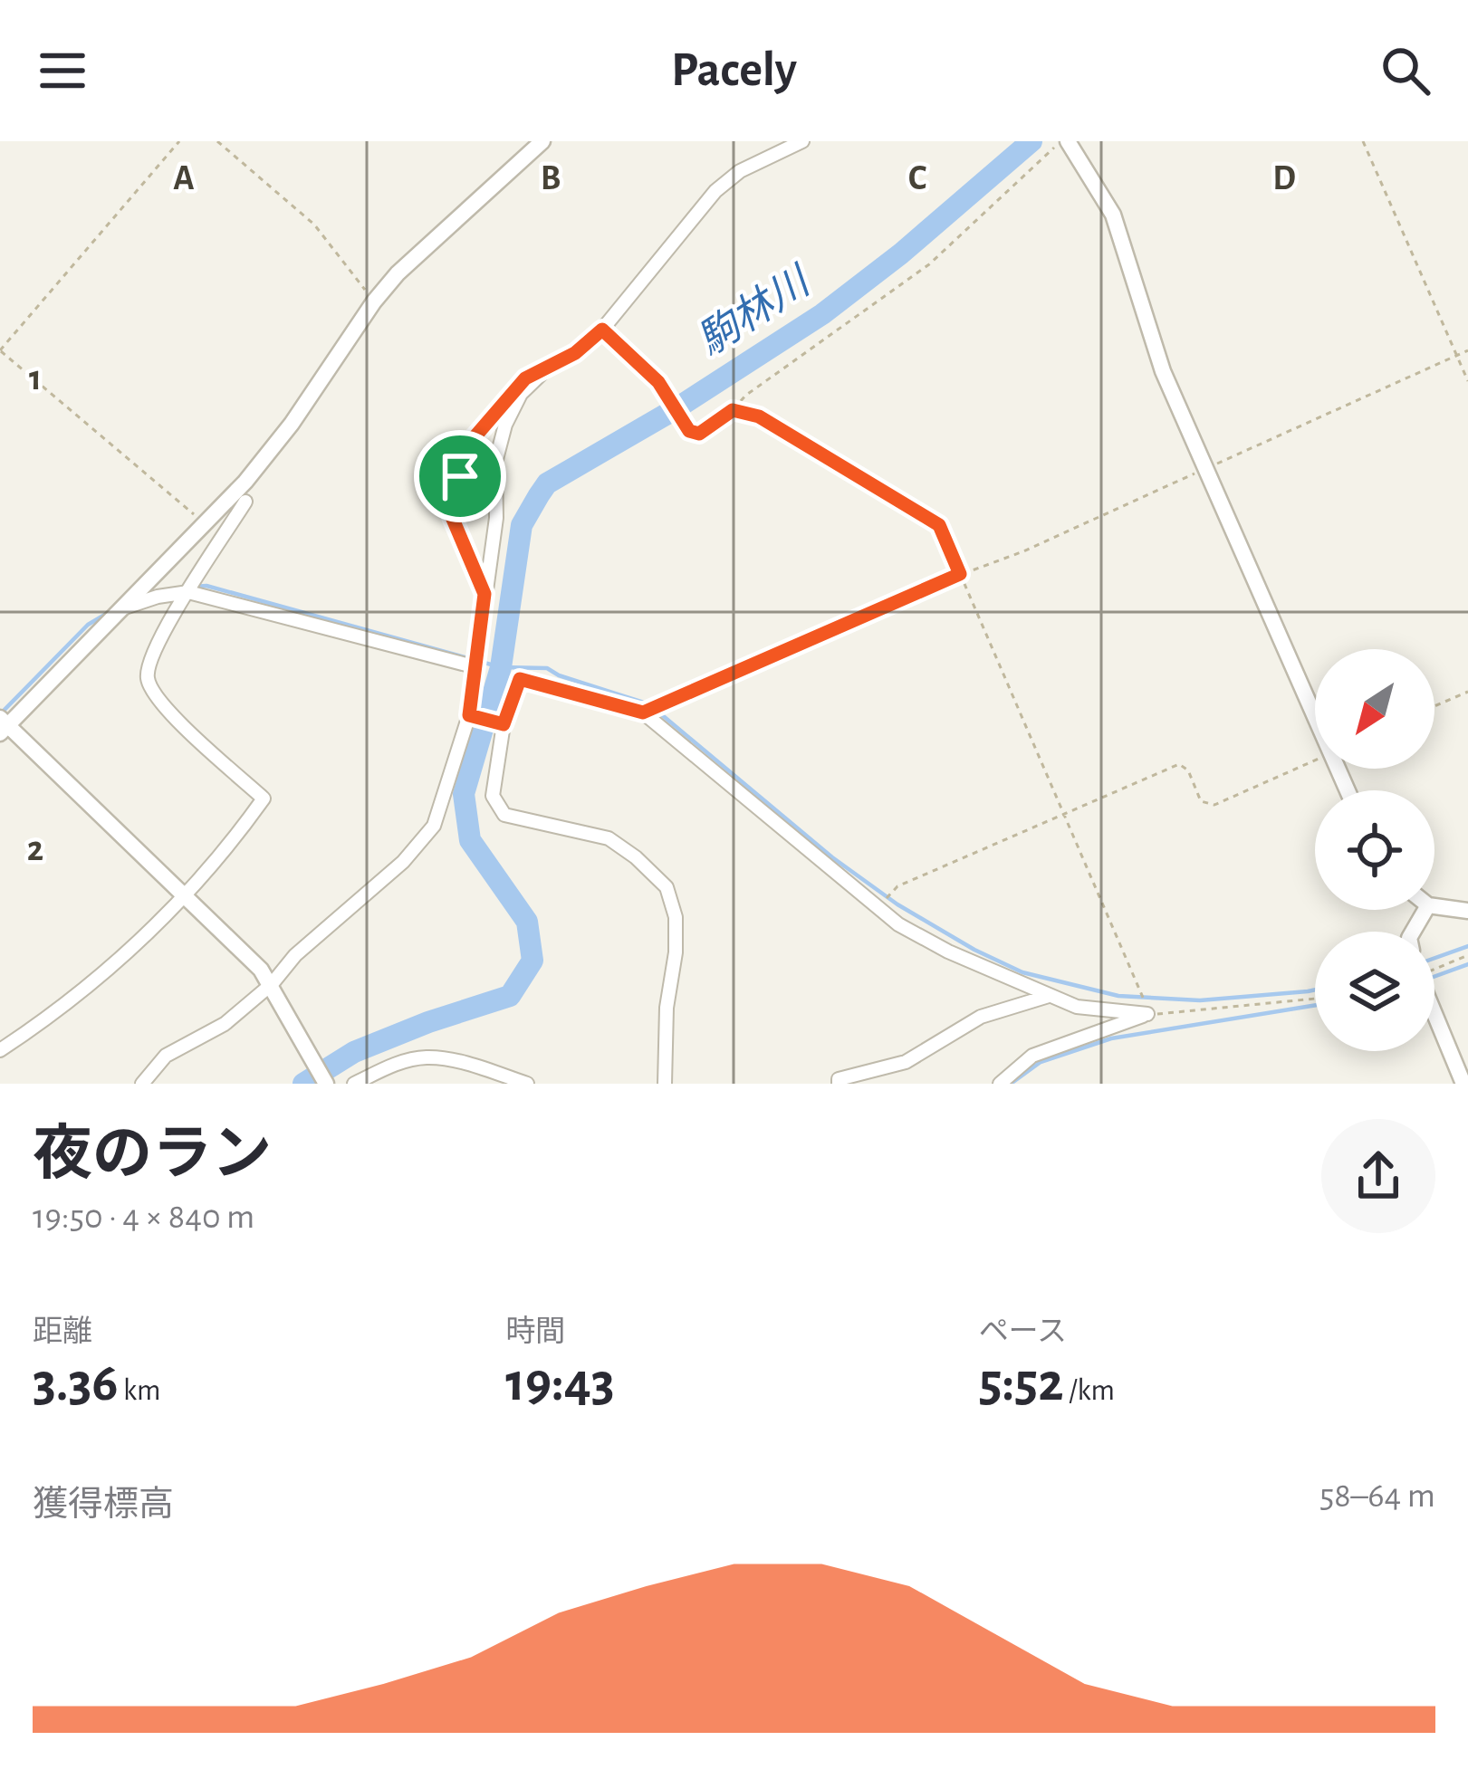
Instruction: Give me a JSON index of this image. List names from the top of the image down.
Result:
{
  "water": ["駒林川"],
  "north": "bottom left",
  "page": {
    "header": "Pacely",
    "heading": ["夜のラン", "19:50 · 4 × 840 m"],
    "stats": [
      ["距離", "3.36 km"],
      ["時間", "19:43"],
      ["ペース", "5:52 /km"]
    ],
    "chart": ["獲得標高", "58–64 m"]
  },
  "grid": {
    "columns": [
      "A",
      "B",
      "C",
      "D"
    ],
    "rows": ["1", "2"]
  }
}
